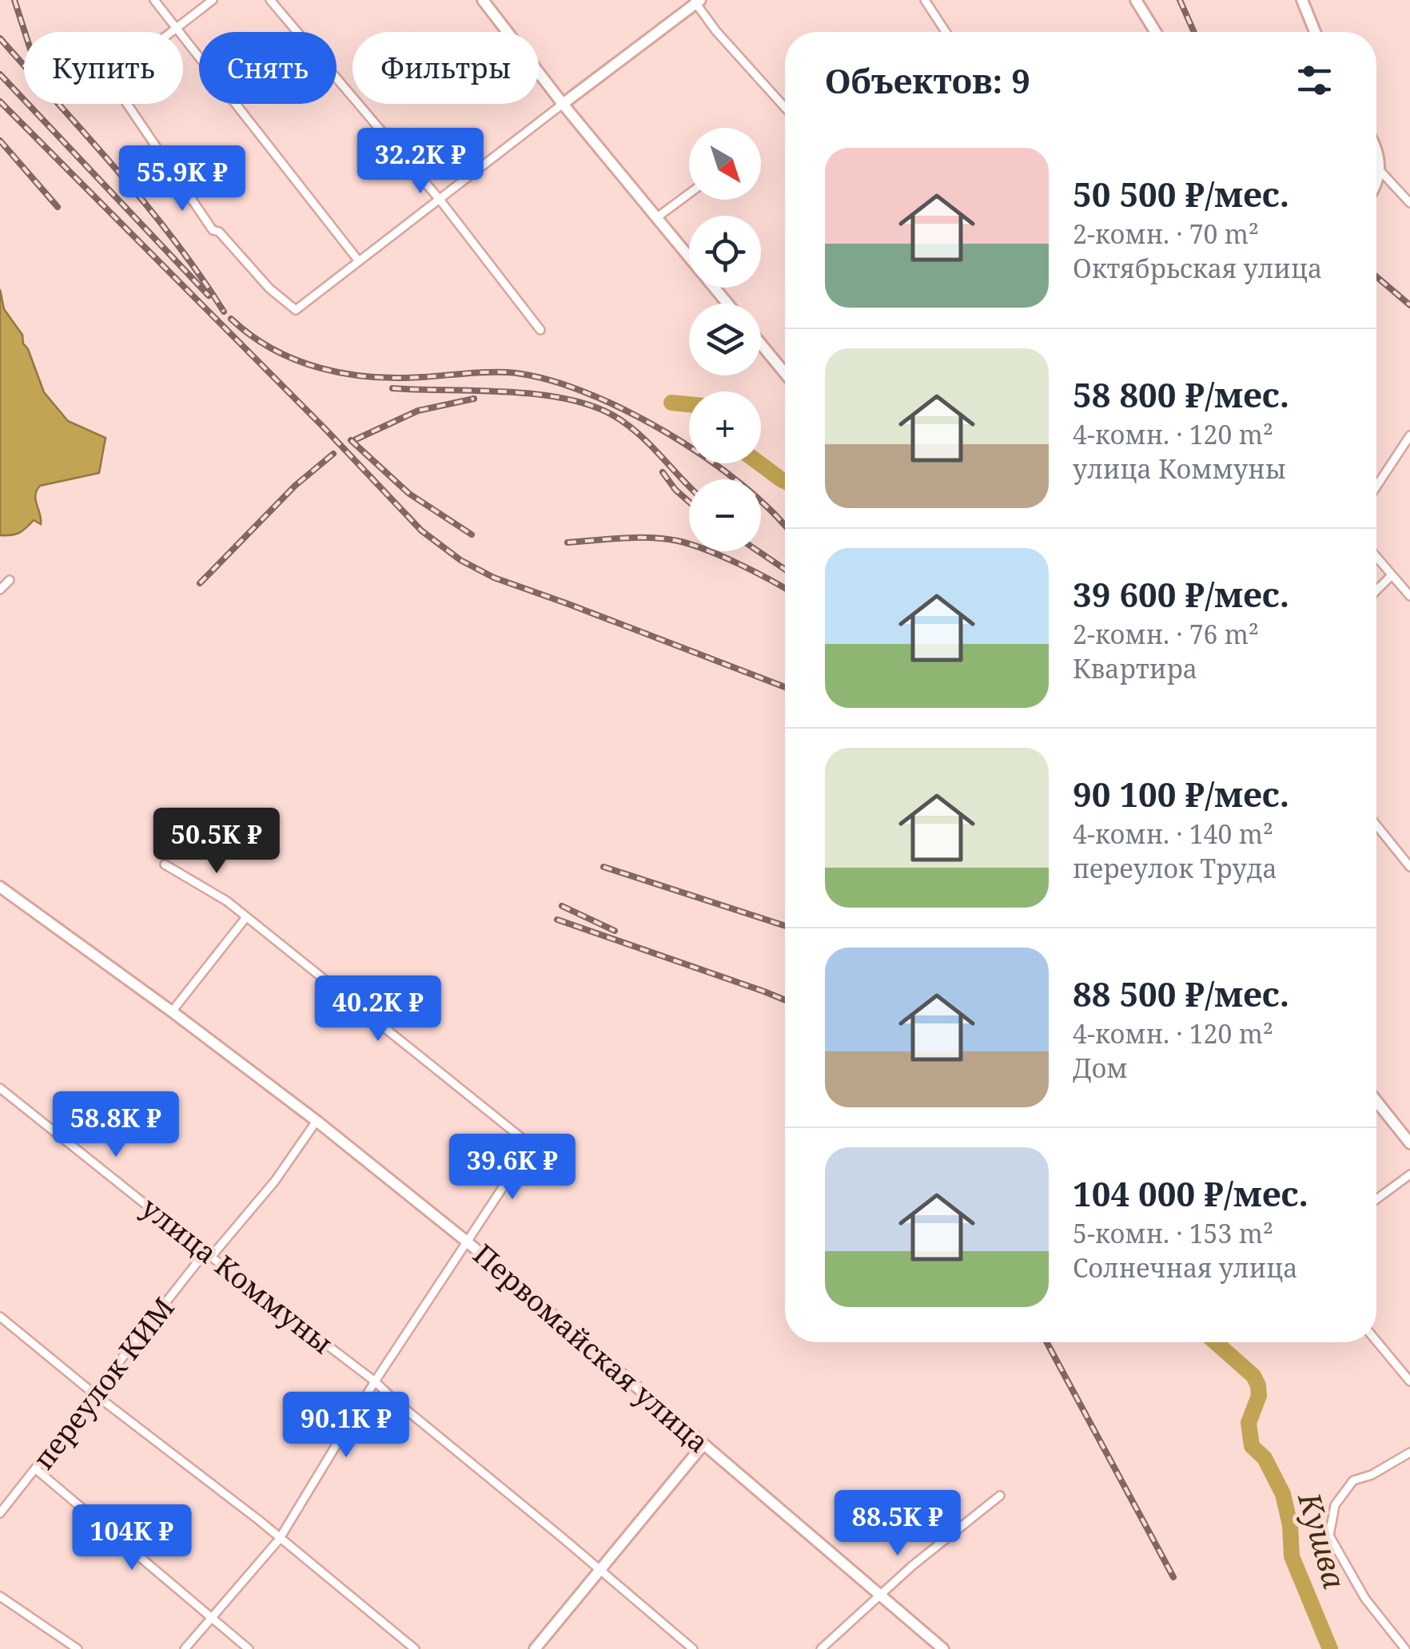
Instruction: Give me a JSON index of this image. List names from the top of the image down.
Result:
{
  "streets": {
    "main road": ["Первомайская улица"],
    "street": ["улица Коммуны", "переулок КИМ"]
  },
  "crossings": [
    ["улица Коммуны", "переулок КИМ"],
    ["Первомайская улица", "переулок КИМ"]
  ],
  "water": ["Кушва"],
  "north": "bottom right",
  "page": {
    "chip": ["Купить", "Снять", "Фильтры"],
    "heading": "Объектов: 9",
    "map_buttons": ["+", "−"],
    "price": [
      "32.2K ₽",
      "55.9K ₽",
      "50.5K ₽",
      "40.2K ₽",
      "58.8K ₽",
      "39.6K ₽",
      "90.1K ₽",
      "88.5K ₽",
      "104K ₽"
    ],
    "list": [
      {
        "name": "50 500 ₽/мес.",
        "note": "2-комн. · 70 m² · Октябрьская улица"
      },
      {
        "name": "58 800 ₽/мес.",
        "note": "4-комн. · 120 m² · улица Коммуны"
      },
      {
        "name": "39 600 ₽/мес.",
        "note": "2-комн. · 76 m² · Квартира"
      },
      {
        "name": "90 100 ₽/мес.",
        "note": "4-комн. · 140 m² · переулок Труда"
      },
      {
        "name": "88 500 ₽/мес.",
        "note": "4-комн. · 120 m² · Дом"
      },
      {
        "name": "104 000 ₽/мес.",
        "note": "5-комн. · 153 m² · Солнечная улица"
      }
    ]
  }
}
